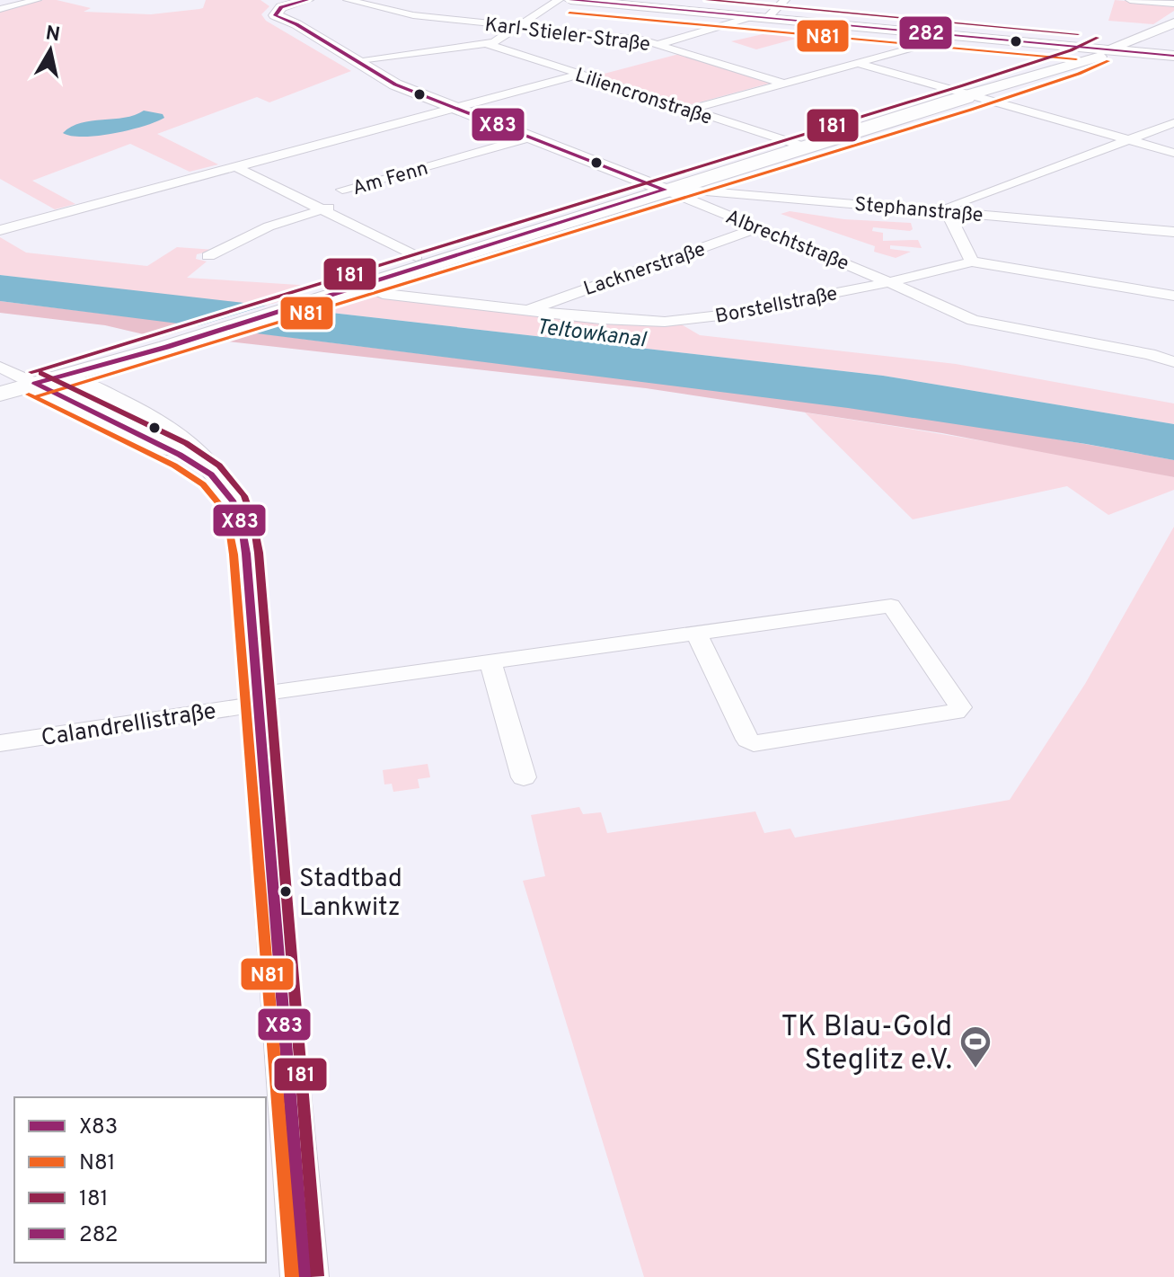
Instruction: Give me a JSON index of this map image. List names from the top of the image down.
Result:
{
  "streets": {
    "main road": ["Albrechtstraße"],
    "street": [
      "Karl-Stieler-Straße",
      "Liliencronstraße",
      "Am Fenn",
      "Stephanstraße",
      "Lacknerstraße",
      "Borstellstraße",
      "Calandrellistraße"
    ]
  },
  "crossings": [
    ["Am Fenn", "Albrechtstraße"],
    ["Stephanstraße", "Albrechtstraße"],
    ["Albrechtstraße", "Lacknerstraße"],
    ["Albrechtstraße", "Borstellstraße"],
    ["Lacknerstraße", "Borstellstraße"]
  ],
  "water": ["Teltowkanal"],
  "places": {
    "other": ["Stadtbad Lankwitz"],
    "sports": ["TK Blau-Gold Steglitz e.V."]
  },
  "lines": [
    "transit line X83",
    "transit line 181",
    "transit line 282",
    "transit line N81"
  ],
  "legend": [
    "X83",
    "N81",
    "181",
    "282"
  ],
  "north": "top"
}
